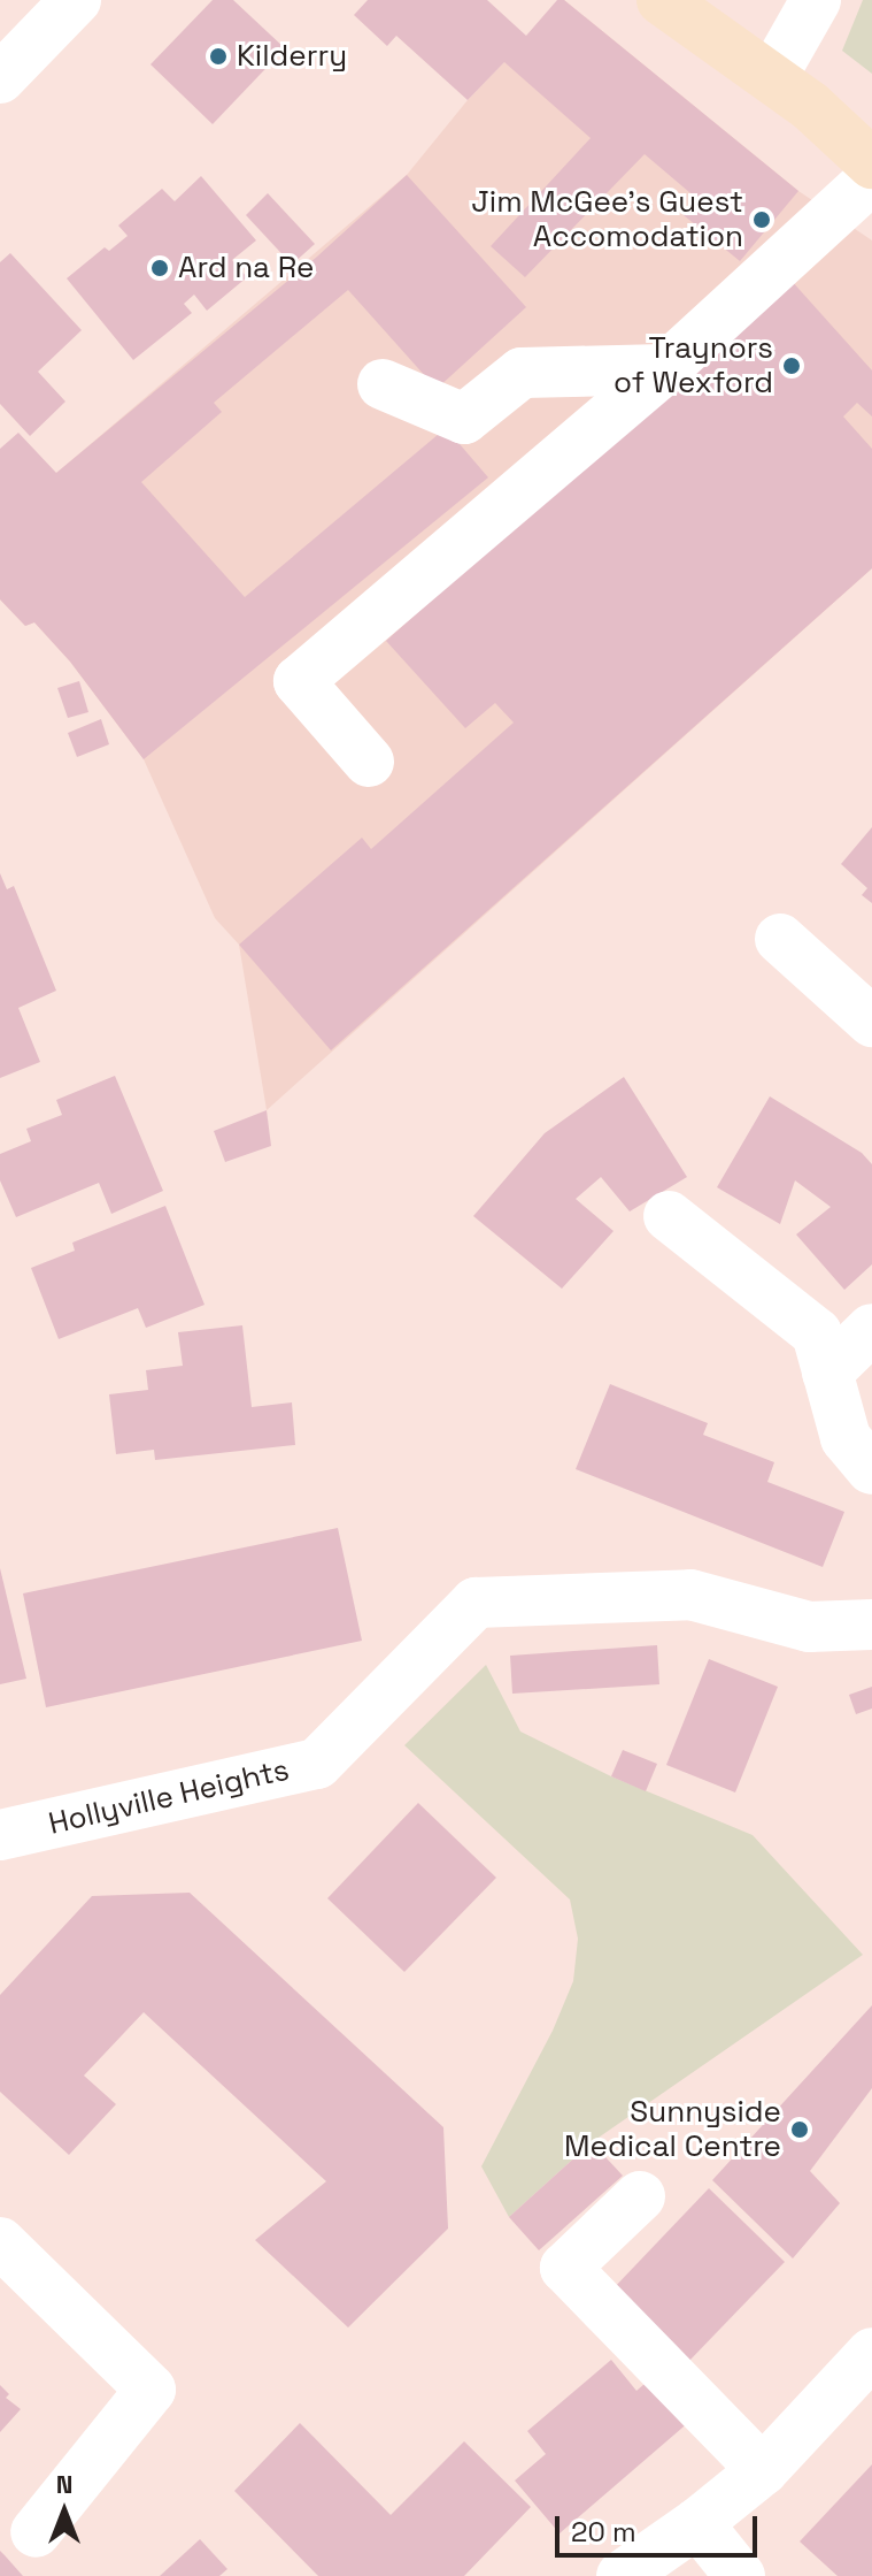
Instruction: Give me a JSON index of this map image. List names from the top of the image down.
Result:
{
  "streets": {
    "street": ["Hollyville Heights"]
  },
  "places": [
    "Kilderry",
    "Jim McGee's Guest Accomodation",
    "Ard na Re",
    "Traynors of Wexford",
    "Sunnyside Medical Centre"
  ],
  "scale_bar": "20 m",
  "north": "top"
}
